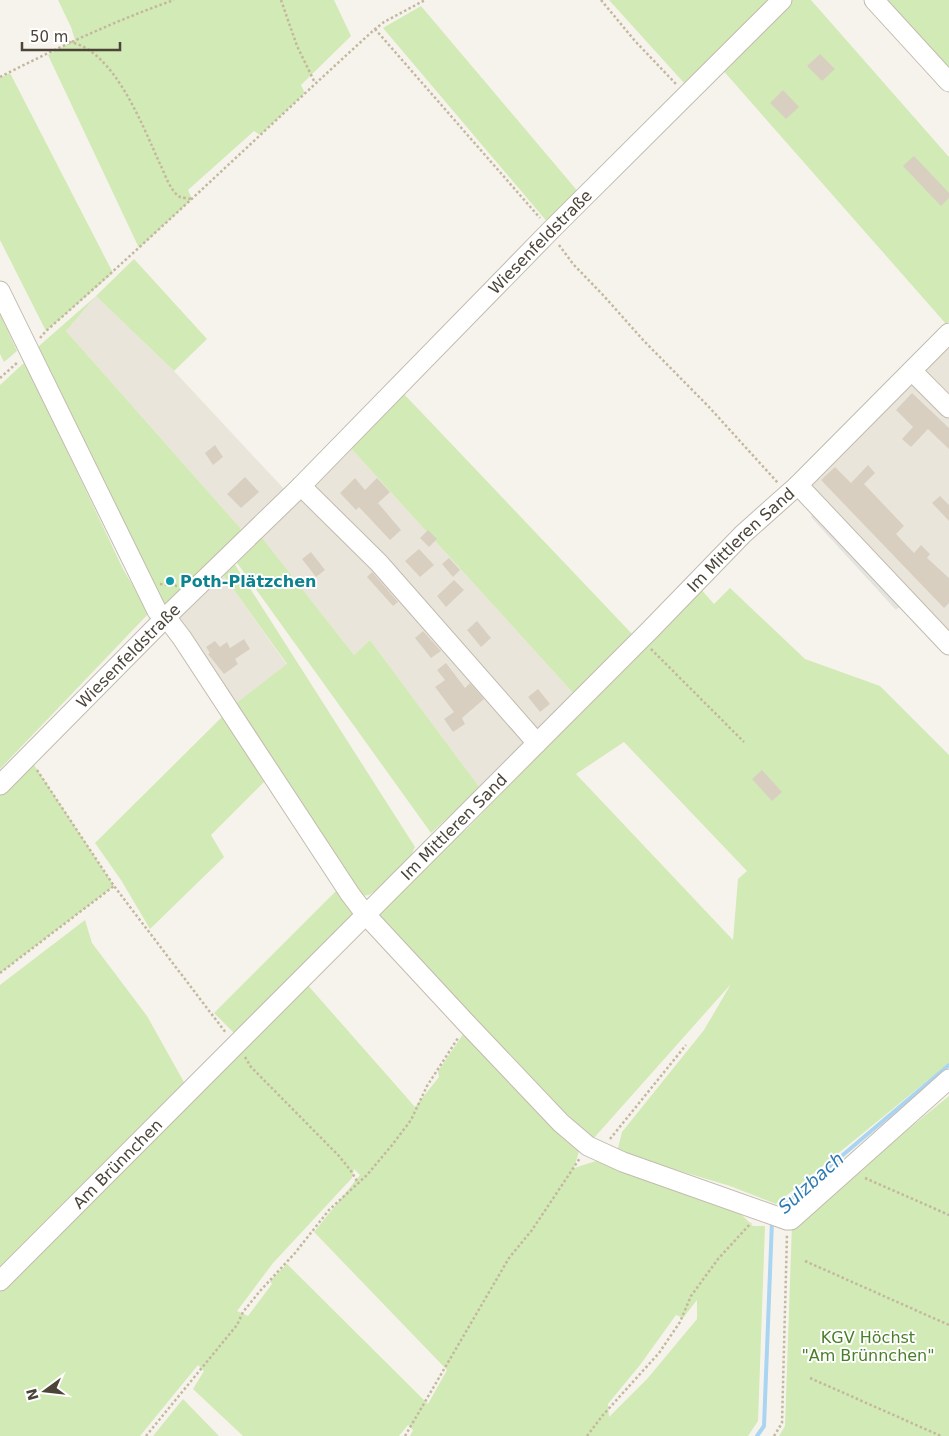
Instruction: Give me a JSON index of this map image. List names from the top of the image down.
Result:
{
  "streets": {
    "street": ["Wiesenfeldstraße", "Im Mittleren Sand", "Am Brünnchen"]
  },
  "crossings": [
    ["Im Mittleren Sand", "Am Brünnchen"]
  ],
  "water": ["Sulzbach"],
  "parks": ["KGV Höchst \"Am Brünnchen\""],
  "places": ["Poth-Plätzchen"],
  "scale_bar": "50 m",
  "north": "left"
}
